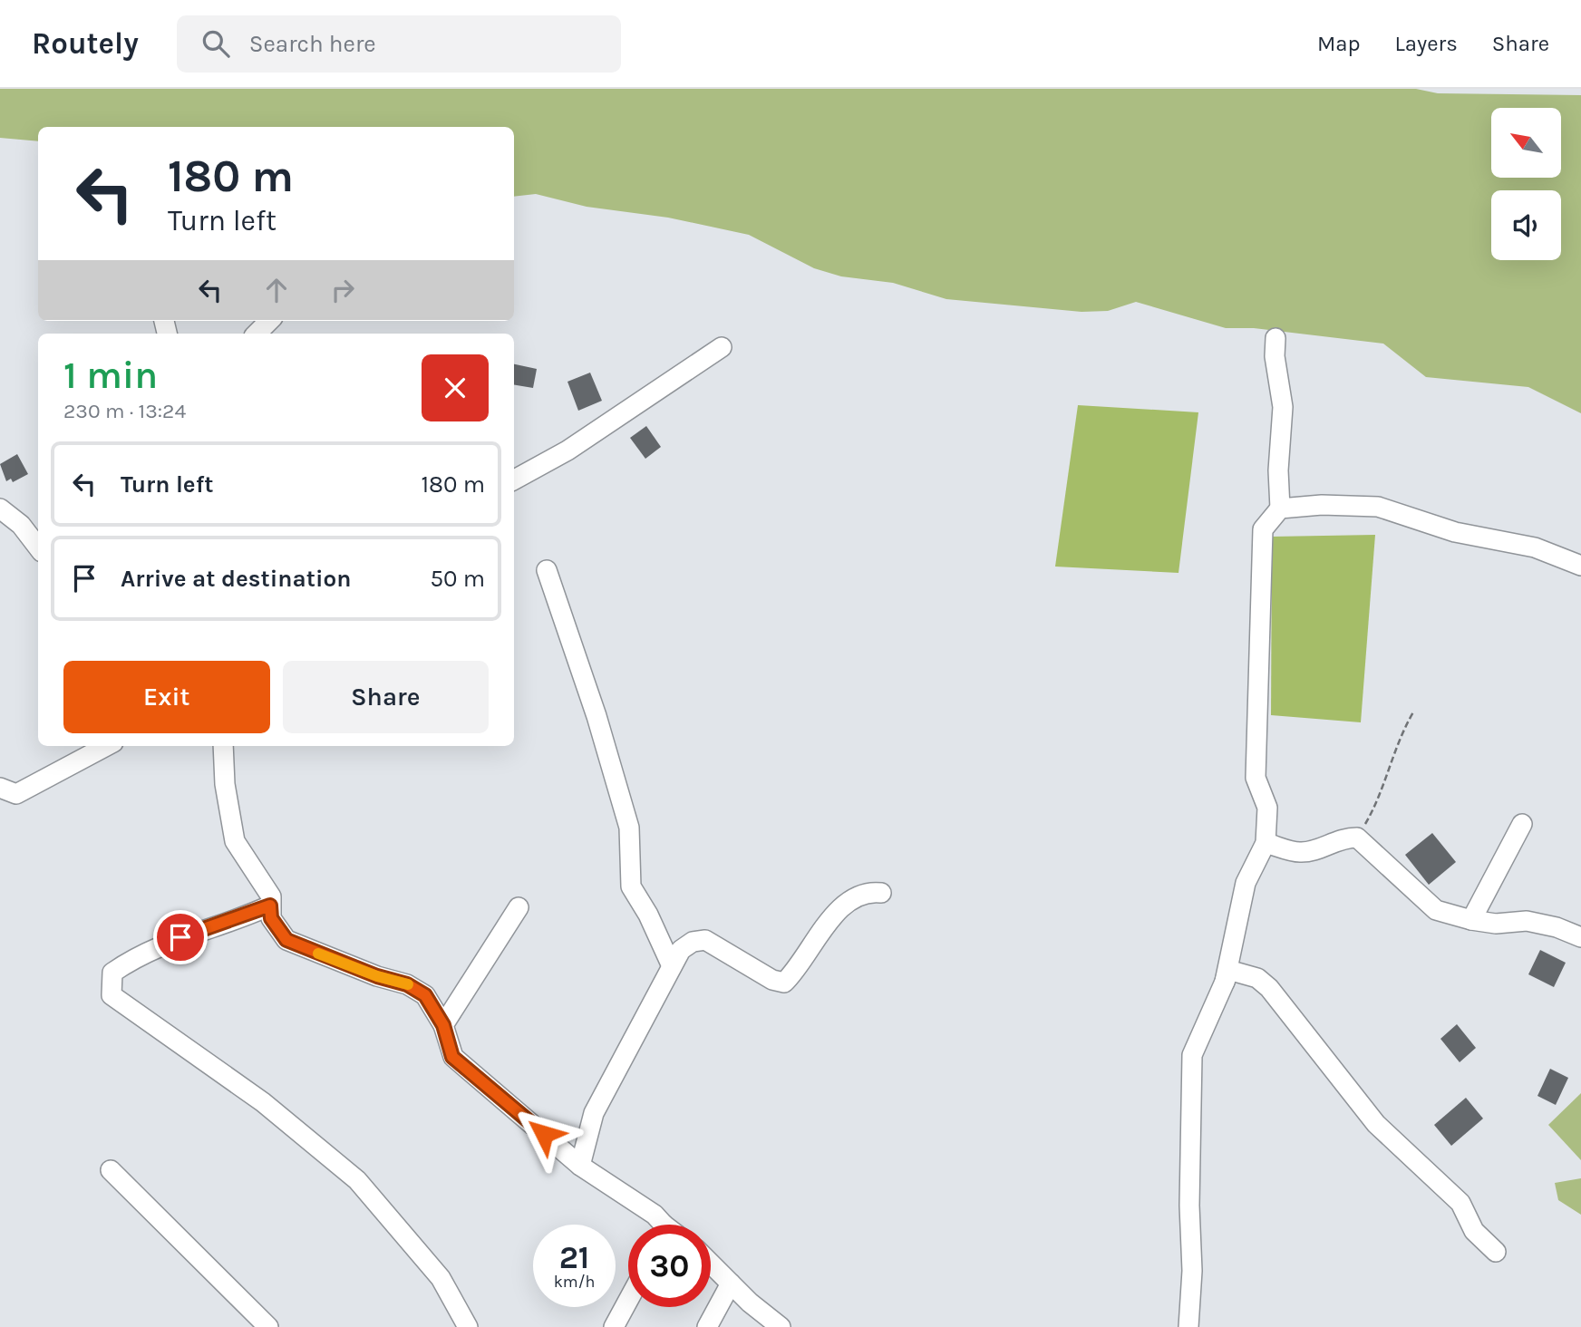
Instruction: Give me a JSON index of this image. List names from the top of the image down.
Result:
{
  "north": "top left",
  "page": {
    "header": "Routely",
    "search": "Search here",
    "nav": ["Map", "Layers", "Share"],
    "turn": ["180 m", "Turn left"],
    "heading": ["1 min", "230 m · 13:24"],
    "list": [
      {
        "name": "Turn left",
        "value": "180 m"
      },
      {
        "name": "Arrive at destination",
        "value": "50 m"
      }
    ],
    "buttons": ["Exit", "Share"],
    "speed": "21 km/h",
    "limit": "30"
  }
}
